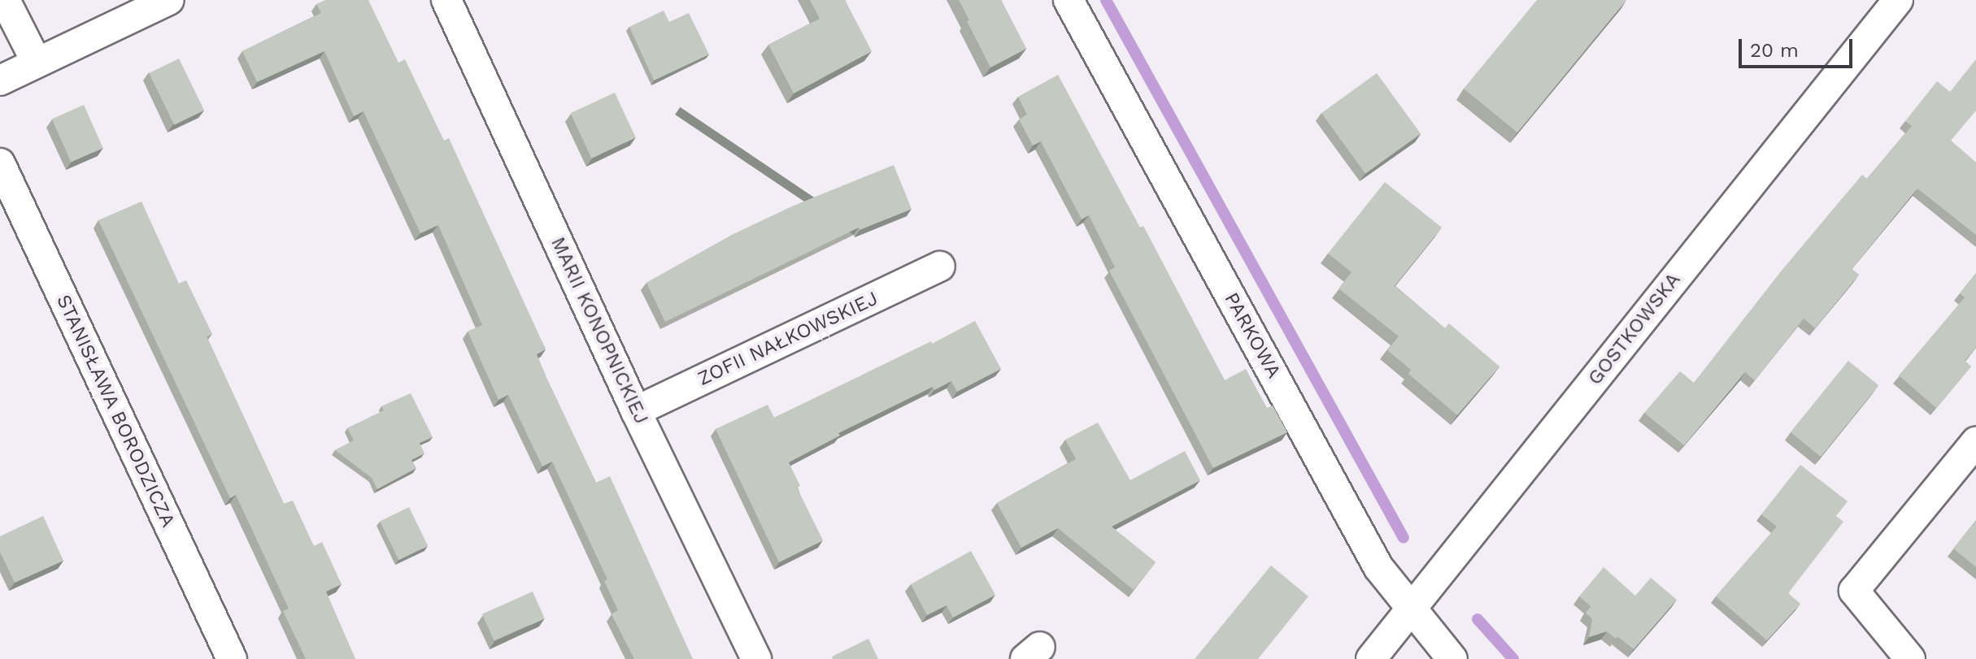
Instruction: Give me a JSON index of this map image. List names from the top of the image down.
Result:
{
  "streets": {
    "street": [
      "GOSTKOWSKA",
      "MARII KONOPNICKIEJ",
      "PARKOWA",
      "ZOFII NAŁKOWSKIEJ",
      "STANISŁAWA BORODZICZA"
    ]
  },
  "crossings": [
    ["GOSTKOWSKA", "PARKOWA"],
    ["MARII KONOPNICKIEJ", "ZOFII NAŁKOWSKIEJ"]
  ],
  "scale_bar": "20 m"
}
